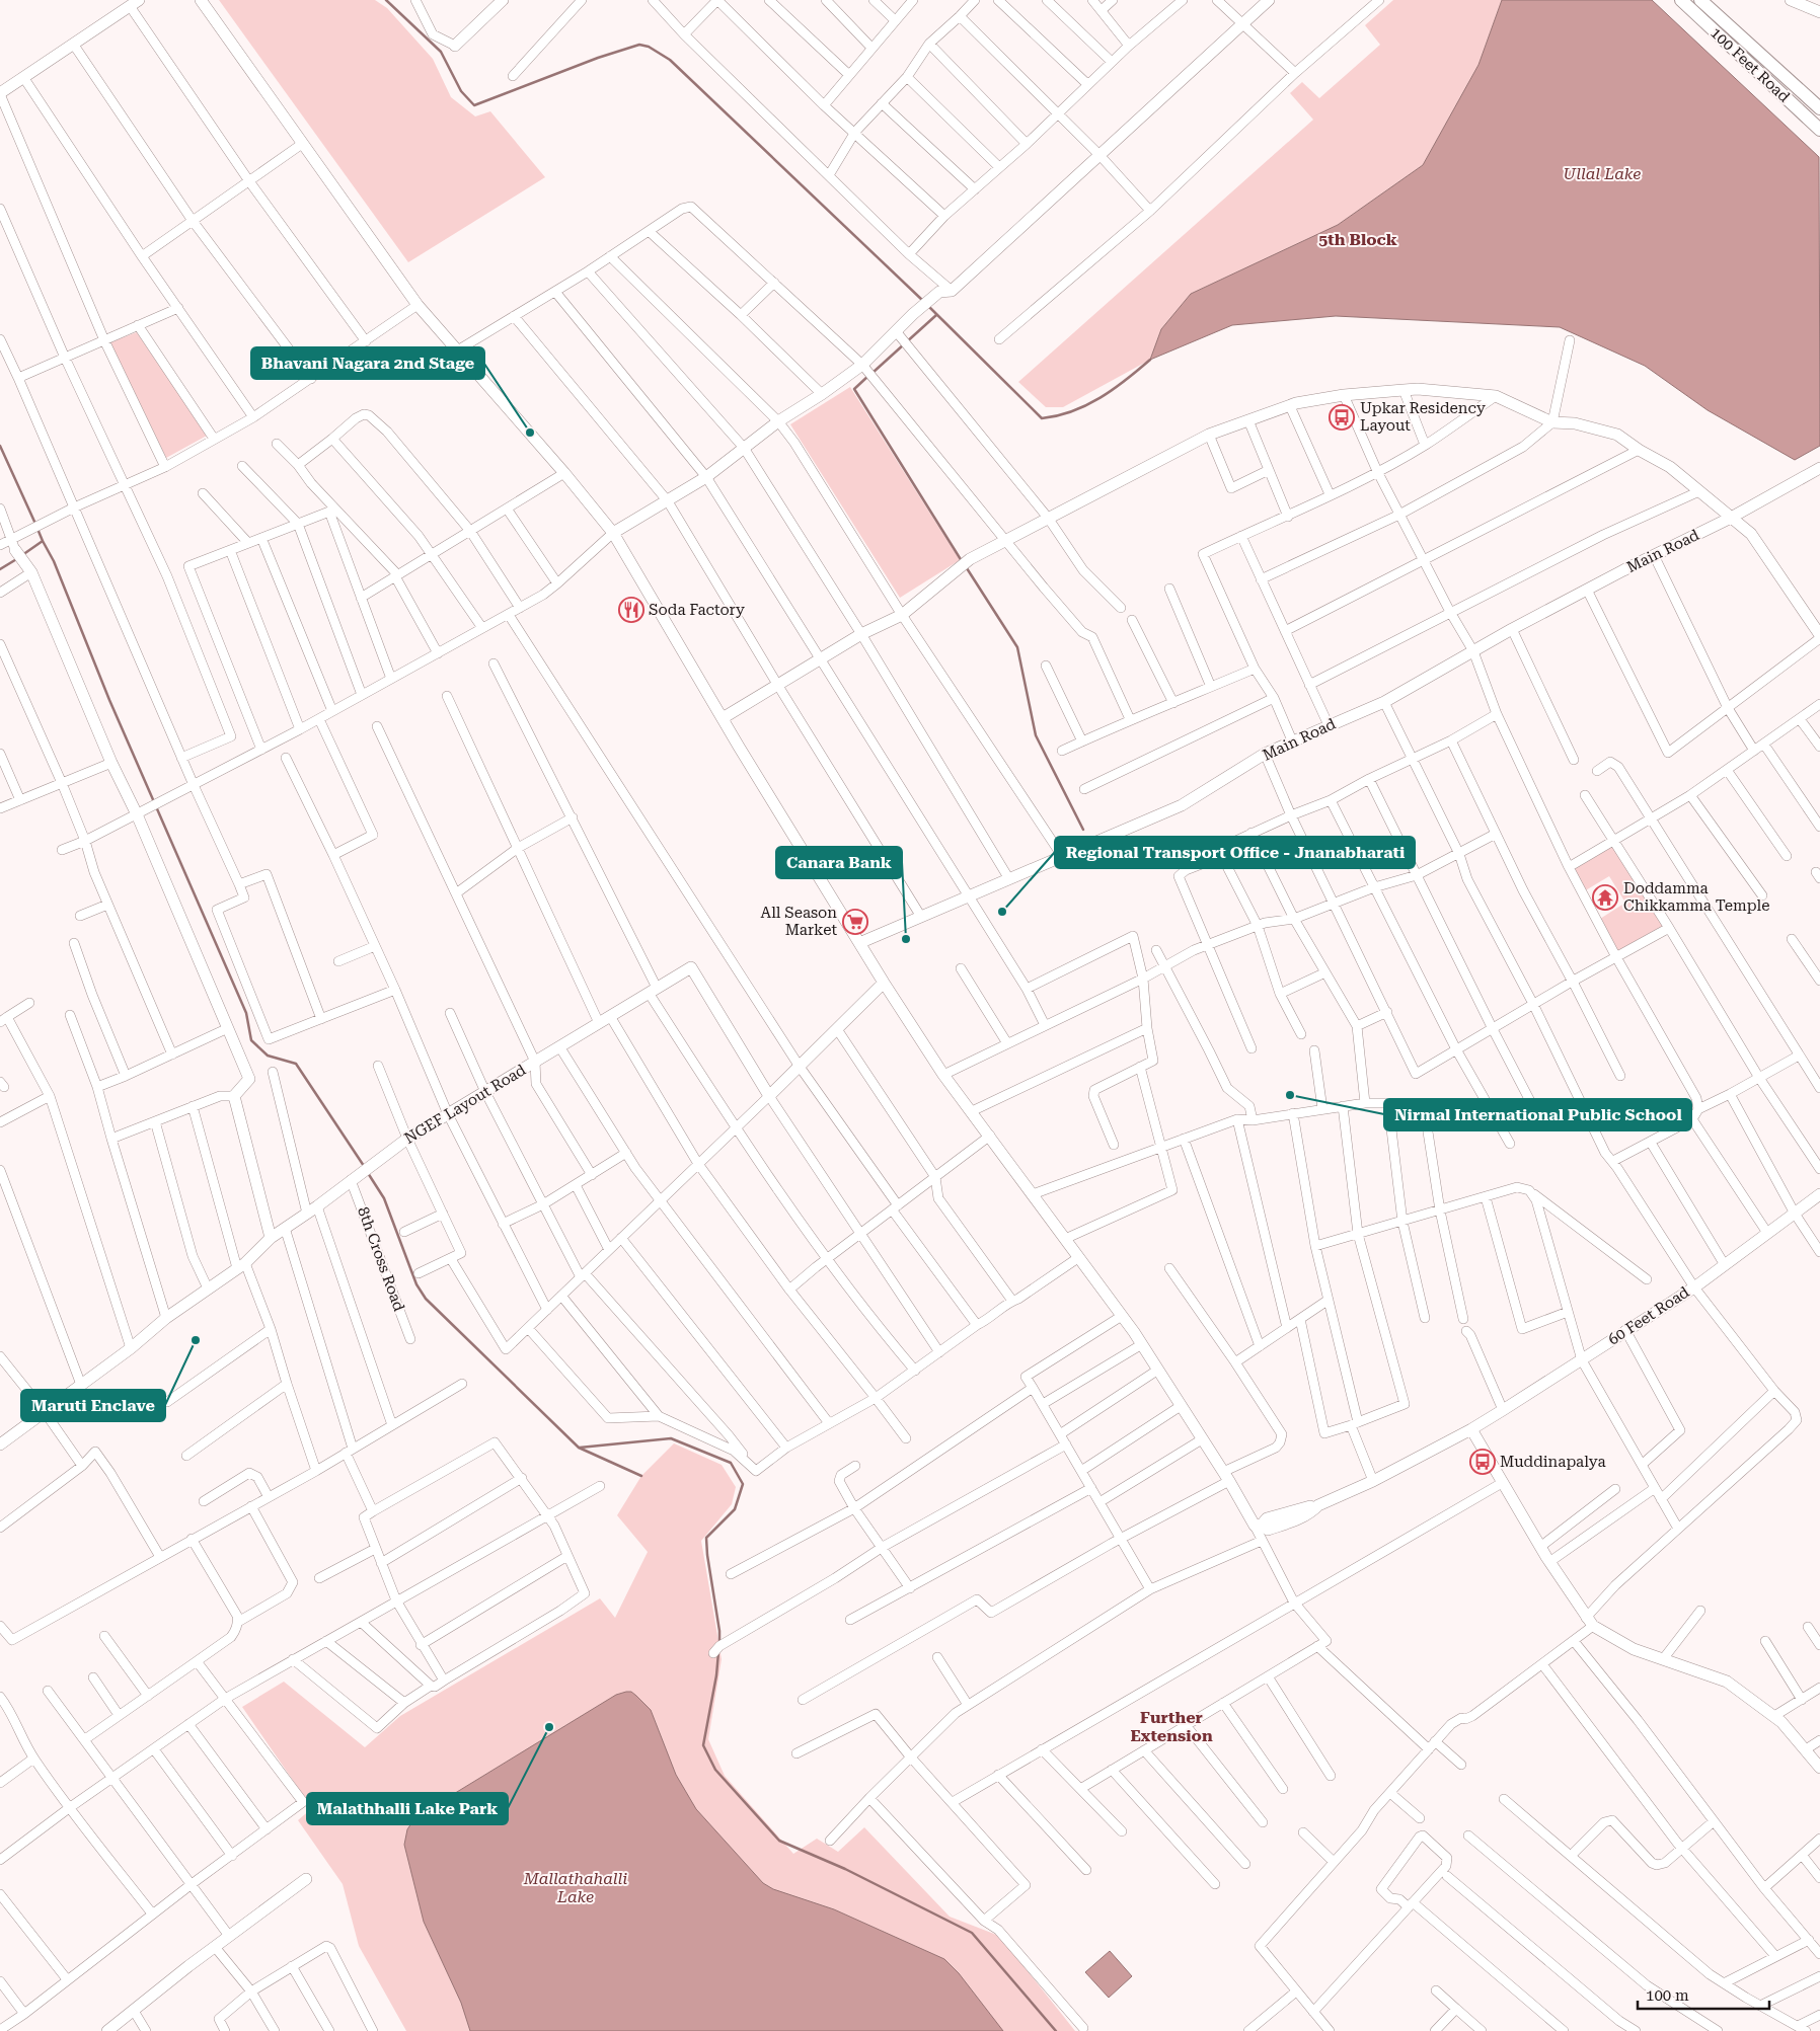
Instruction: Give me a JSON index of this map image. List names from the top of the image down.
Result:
{
  "streets": {
    "main road": ["100 Feet Road"],
    "street": [
      "Main Road",
      "NGEF Layout Road",
      "8th Cross Road",
      "60 Feet Road"
    ]
  },
  "crossings": [
    ["NGEF Layout Road", "8th Cross Road"]
  ],
  "districts": ["5th Block", "Further Extension"],
  "water": ["Ullal Lake", "Mallathahalli Lake"],
  "places": {
    "bus stop": ["Upkar Residency Layout", "Muddinapalya"],
    "other": [
      "Bhavani Nagara 2nd Stage",
      "Regional Transport Office - Jnanabharati",
      "Canara Bank",
      "Nirmal International Public School",
      "Maruti Enclave",
      "Malathhalli Lake Park"
    ],
    "restaurant": ["Soda Factory"],
    "temple": ["Doddamma Chikkamma Temple"],
    "supermarket": ["All Season Market"]
  },
  "scale_bar": "100 m"
}
